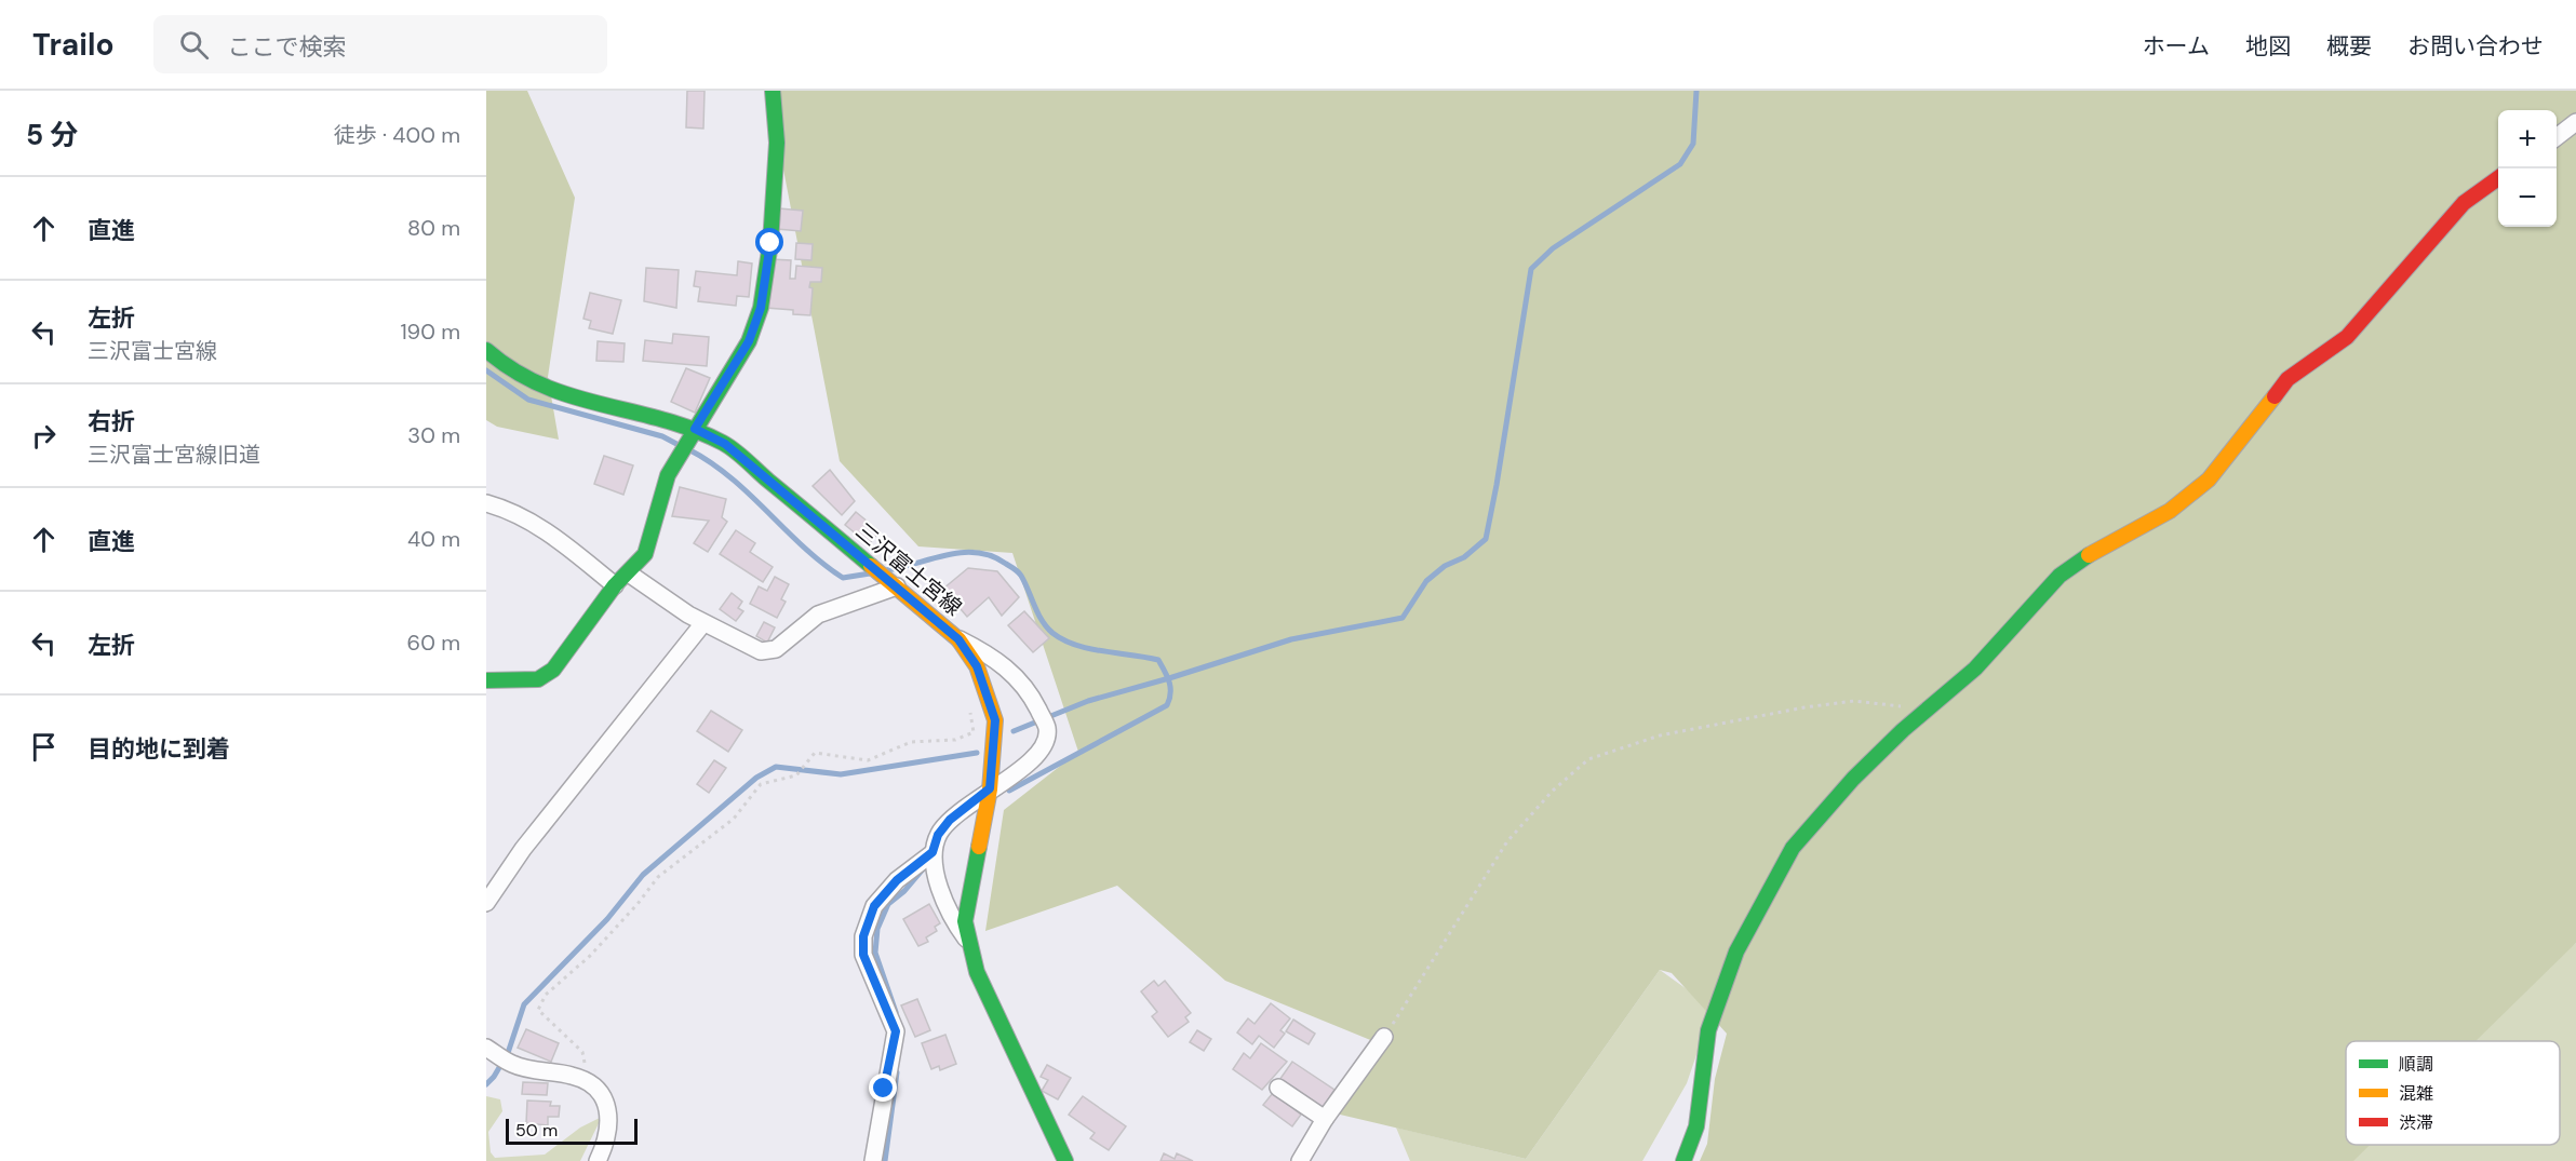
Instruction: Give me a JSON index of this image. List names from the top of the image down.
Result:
{
  "streets": {
    "street": ["三沢富士宮線"]
  },
  "legend": ["順調", "混雑", "渋滞"],
  "scale_bar": "50 m",
  "page": {
    "header": "Trailo",
    "search": "ここで検索",
    "nav": [
      "ホーム",
      "地図",
      "概要",
      "お問い合わせ"
    ],
    "heading": ["5 分", "徒歩 · 400 m"],
    "map_buttons": ["+", "−"],
    "list": [
      ["直進", "80 m"],
      ["左折", "三沢富士宮線", "190 m"],
      ["右折", "三沢富士宮線旧道", "30 m"],
      ["直進", "40 m"],
      ["左折", "60 m"],
      "目的地に到着"
    ],
    "scale": "50 m"
  }
}
